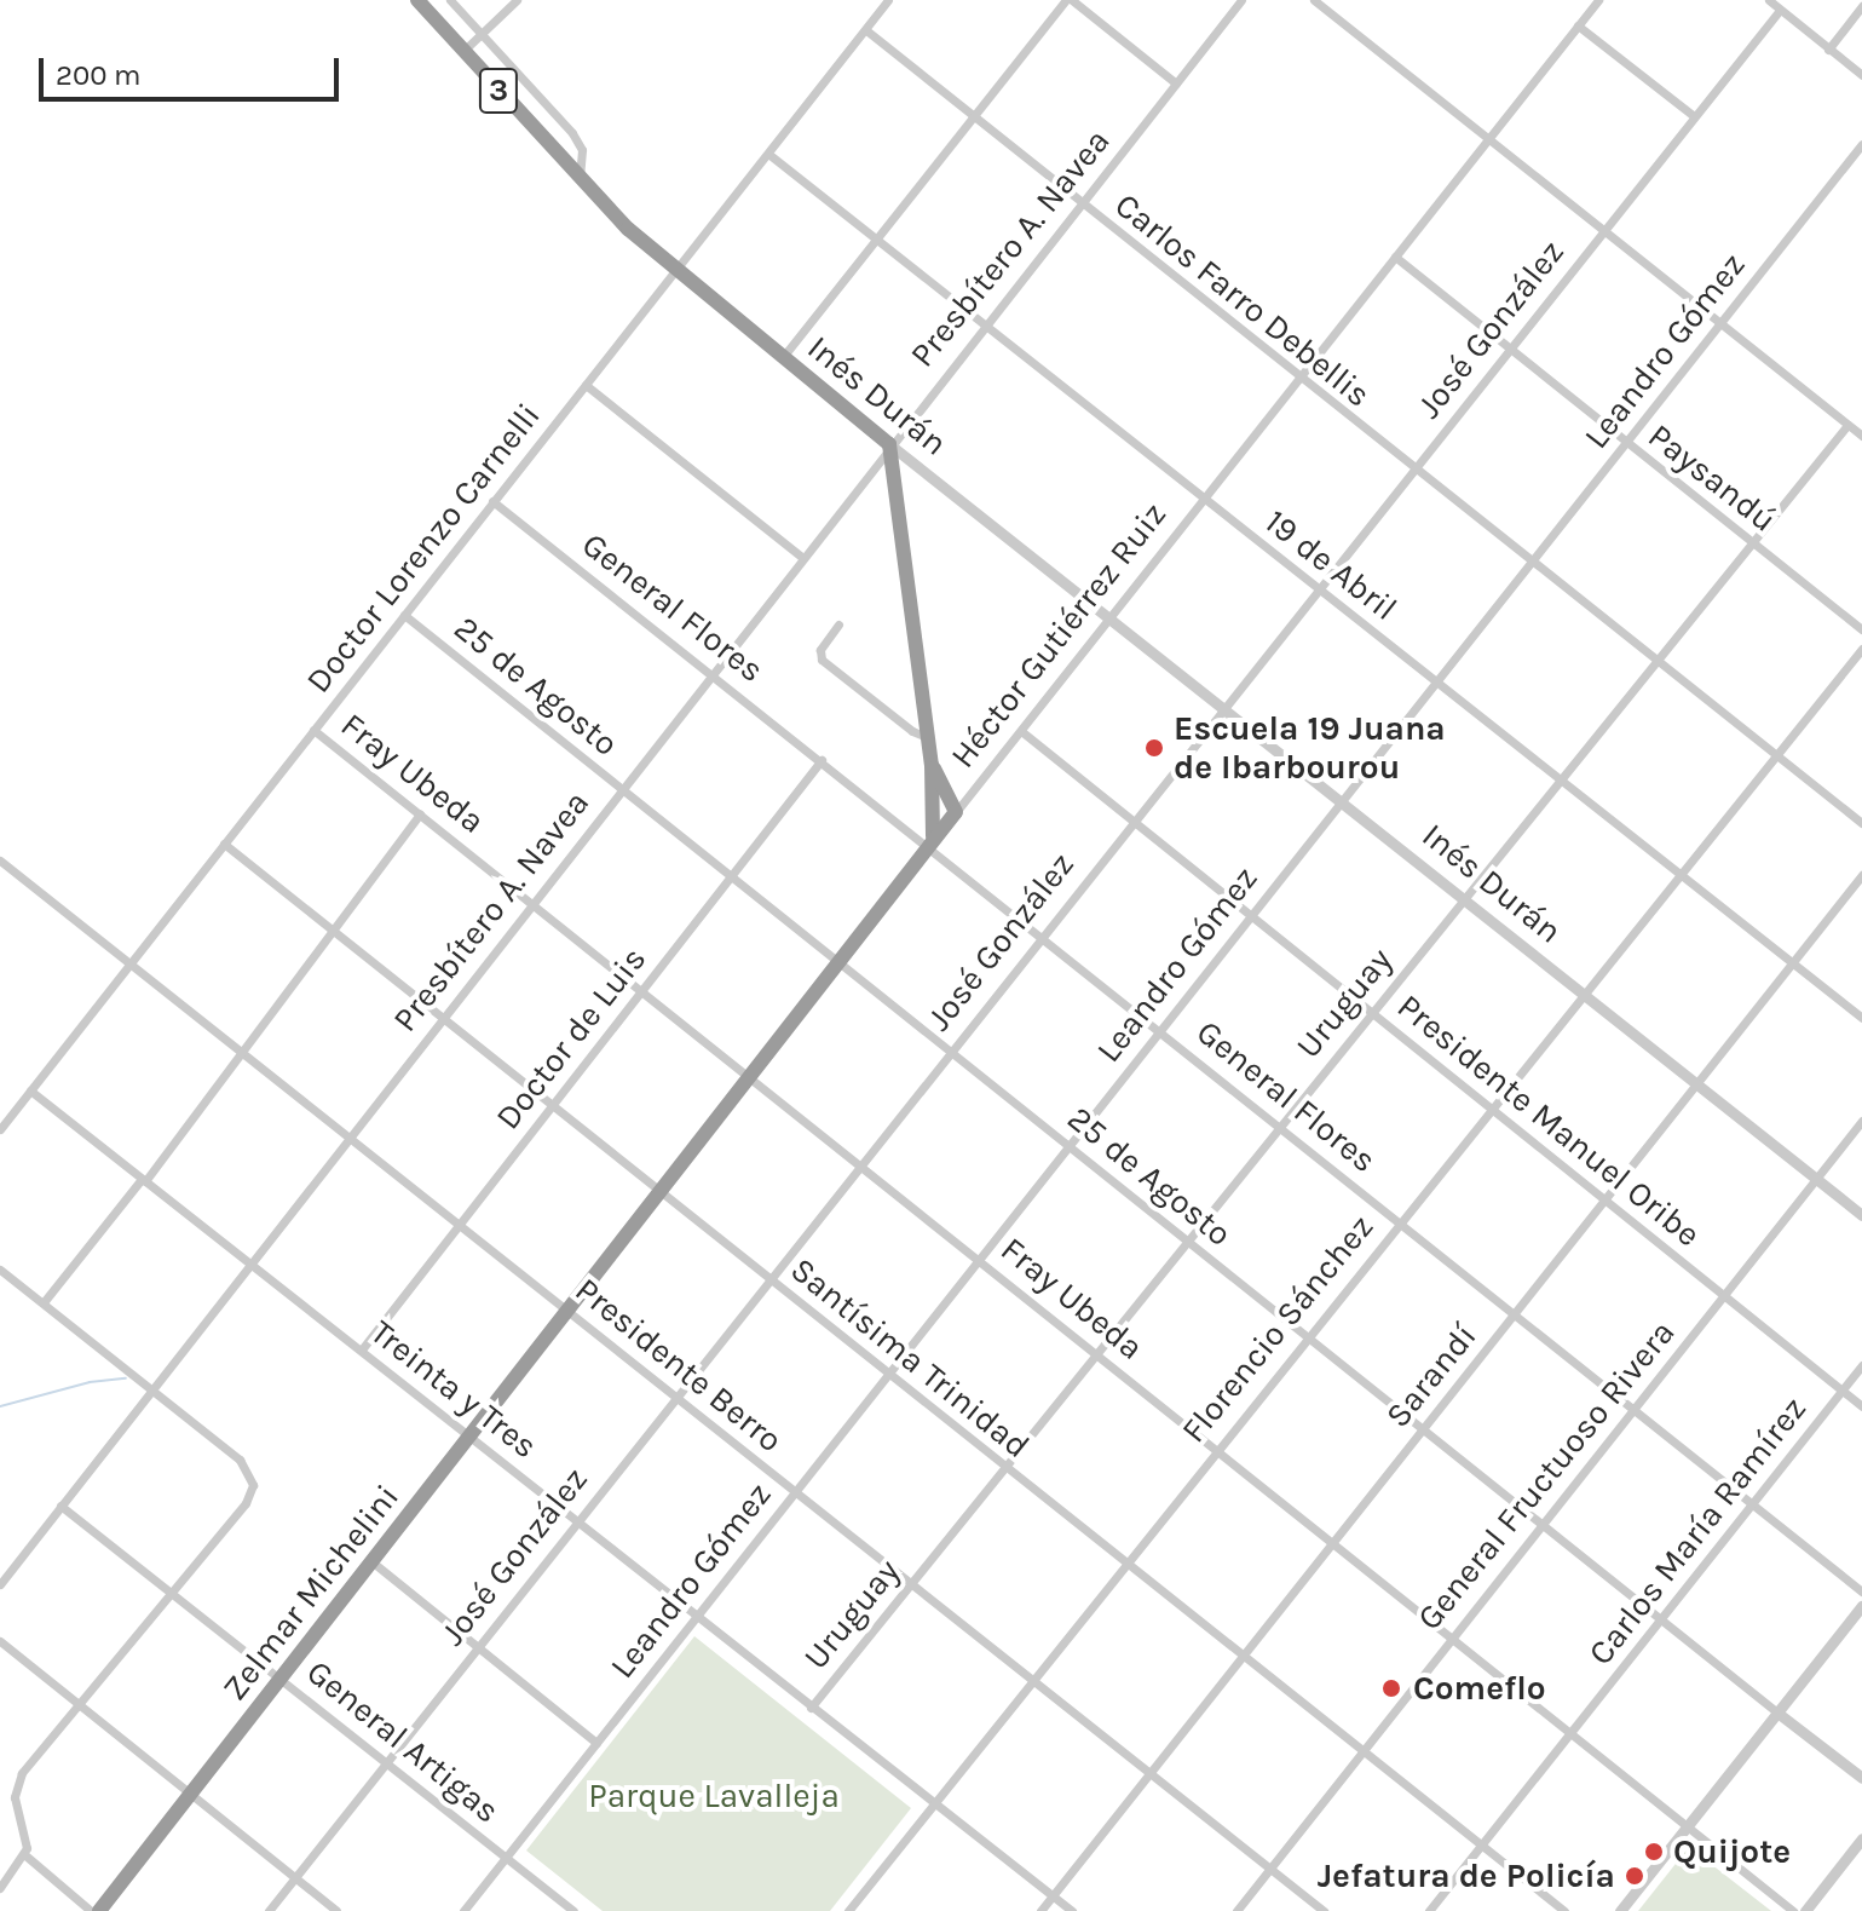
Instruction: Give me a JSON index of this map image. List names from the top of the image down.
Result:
{
  "streets": {
    "highway": [
      "3",
      "Inés Durán",
      "Héctor Gutiérrez Ruiz",
      "Zelmar Michelini"
    ],
    "street": [
      "Presbítero A. Navea",
      "Carlos Farro Debellis",
      "José González",
      "Leandro Gómez",
      "Paysandú",
      "Doctor Lorenzo Carnelli",
      "19 de Abril",
      "General Flores",
      "25 de Agosto",
      "Fray Ubeda",
      "Uruguay",
      "Doctor de Luis",
      "Presidente Manuel Oribe",
      "Florencio Sánchez",
      "Santísima Trinidad",
      "Presidente Berro",
      "Sarandí",
      "Treinta y Tres",
      "General Fructuoso Rivera",
      "Carlos María Ramírez",
      "General Artigas"
    ]
  },
  "crossings": [
    ["3", "Inés Durán"],
    ["Presbítero A. Navea", "Carlos Farro Debellis"],
    ["Presbítero A. Navea", "Inés Durán"],
    ["Presbítero A. Navea", "19 de Abril"],
    ["Presbítero A. Navea", "General Flores"],
    ["Presbítero A. Navea", "25 de Agosto"],
    ["Presbítero A. Navea", "Fray Ubeda"],
    ["Presbítero A. Navea", "Santísima Trinidad"],
    ["Presbítero A. Navea", "Presidente Berro"],
    ["Presbítero A. Navea", "Treinta y Tres"],
    ["Presbítero A. Navea", "General Artigas"],
    ["Carlos Farro Debellis", "José González"],
    ["Carlos Farro Debellis", "Leandro Gómez"],
    ["Carlos Farro Debellis", "Doctor Lorenzo Carnelli"],
    ["Carlos Farro Debellis", "Héctor Gutiérrez Ruiz"],
    ["Carlos Farro Debellis", "Uruguay"],
    ["Carlos Farro Debellis", "Florencio Sánchez"],
    ["José González", "Inés Durán"],
    ["José González", "Paysandú"],
    ["José González", "19 de Abril"],
    ["José González", "General Flores"],
    ["José González", "25 de Agosto"],
    ["José González", "Fray Ubeda"],
    ["José González", "Presidente Manuel Oribe"],
    ["José González", "Santísima Trinidad"],
    ["José González", "Presidente Berro"],
    ["José González", "Treinta y Tres"],
    ["José González", "General Artigas"],
    ["Leandro Gómez", "Inés Durán"],
    ["Leandro Gómez", "Paysandú"],
    ["Leandro Gómez", "19 de Abril"],
    ["Leandro Gómez", "General Flores"],
    ["Leandro Gómez", "25 de Agosto"],
    ["Leandro Gómez", "Fray Ubeda"],
    ["Leandro Gómez", "Presidente Manuel Oribe"],
    ["Leandro Gómez", "Santísima Trinidad"],
    ["Leandro Gómez", "Presidente Berro"],
    ["Leandro Gómez", "Treinta y Tres"],
    ["Leandro Gómez", "General Artigas"],
    ["Inés Durán", "Doctor Lorenzo Carnelli"],
    ["Inés Durán", "Héctor Gutiérrez Ruiz"],
    ["Inés Durán", "Uruguay"],
    ["Inés Durán", "Florencio Sánchez"],
    ["Inés Durán", "Sarandí"],
    ["Inés Durán", "General Fructuoso Rivera"],
    ["Paysandú", "Héctor Gutiérrez Ruiz"],
    ["Paysandú", "Uruguay"],
    ["Doctor Lorenzo Carnelli", "19 de Abril"],
    ["Doctor Lorenzo Carnelli", "General Flores"],
    ["Doctor Lorenzo Carnelli", "25 de Agosto"],
    ["Doctor Lorenzo Carnelli", "Fray Ubeda"],
    ["Doctor Lorenzo Carnelli", "Santísima Trinidad"],
    ["Doctor Lorenzo Carnelli", "Presidente Berro"],
    ["Doctor Lorenzo Carnelli", "Treinta y Tres"],
    ["19 de Abril", "Héctor Gutiérrez Ruiz"],
    ["19 de Abril", "Uruguay"],
    ["19 de Abril", "Florencio Sánchez"],
    ["19 de Abril", "Sarandí"],
    ["General Flores", "Héctor Gutiérrez Ruiz"],
    ["General Flores", "Uruguay"],
    ["General Flores", "Doctor de Luis"],
    ["General Flores", "Florencio Sánchez"],
    ["General Flores", "Sarandí"],
    ["General Flores", "General Fructuoso Rivera"],
    ["General Flores", "Carlos María Ramírez"],
    ["Héctor Gutiérrez Ruiz", "25 de Agosto"],
    ["Héctor Gutiérrez Ruiz", "Fray Ubeda"],
    ["Héctor Gutiérrez Ruiz", "Presidente Manuel Oribe"],
    ["Héctor Gutiérrez Ruiz", "Santísima Trinidad"],
    ["Héctor Gutiérrez Ruiz", "Presidente Berro"],
    ["Héctor Gutiérrez Ruiz", "Zelmar Michelini"],
    ["25 de Agosto", "Uruguay"],
    ["25 de Agosto", "Doctor de Luis"],
    ["25 de Agosto", "Florencio Sánchez"],
    ["25 de Agosto", "Sarandí"],
    ["25 de Agosto", "General Fructuoso Rivera"],
    ["25 de Agosto", "Carlos María Ramírez"],
    ["Fray Ubeda", "Uruguay"],
    ["Fray Ubeda", "Doctor de Luis"],
    ["Fray Ubeda", "Florencio Sánchez"],
    ["Fray Ubeda", "Sarandí"],
    ["Fray Ubeda", "General Fructuoso Rivera"],
    ["Fray Ubeda", "Carlos María Ramírez"],
    ["Uruguay", "Presidente Manuel Oribe"],
    ["Uruguay", "Santísima Trinidad"],
    ["Uruguay", "Presidente Berro"],
    ["Uruguay", "Treinta y Tres"],
    ["Doctor de Luis", "Santísima Trinidad"],
    ["Doctor de Luis", "Presidente Berro"],
    ["Doctor de Luis", "Treinta y Tres"],
    ["Presidente Manuel Oribe", "Florencio Sánchez"],
    ["Presidente Manuel Oribe", "Sarandí"],
    ["Presidente Manuel Oribe", "General Fructuoso Rivera"],
    ["Presidente Manuel Oribe", "Carlos María Ramírez"],
    ["Florencio Sánchez", "Santísima Trinidad"],
    ["Florencio Sánchez", "Presidente Berro"],
    ["Florencio Sánchez", "Treinta y Tres"],
    ["Santísima Trinidad", "Sarandí"],
    ["Santísima Trinidad", "General Fructuoso Rivera"],
    ["Santísima Trinidad", "Carlos María Ramírez"],
    ["Presidente Berro", "Sarandí"],
    ["Presidente Berro", "General Fructuoso Rivera"],
    ["Presidente Berro", "Zelmar Michelini"],
    ["Sarandí", "Treinta y Tres"],
    ["Treinta y Tres", "Zelmar Michelini"],
    ["Zelmar Michelini", "General Artigas"]
  ],
  "parks": ["Parque Lavalleja"],
  "places": [
    "Escuela 19 Juana de Ibarbourou",
    "Comeflo",
    "Quijote",
    "Jefatura de Policía"
  ],
  "scale_bar": "200 m"
}
